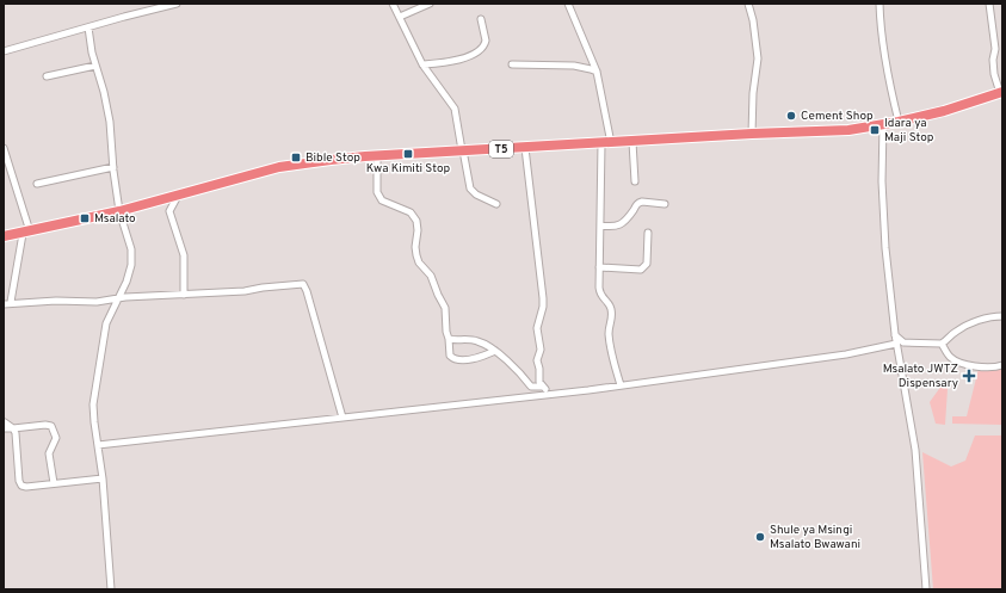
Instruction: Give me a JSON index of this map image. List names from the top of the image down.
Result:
{
  "streets": {
    "highway": ["T5"]
  },
  "places": {
    "other": ["Cement Shop", "Shule ya Msingi Msalato Bwawani"],
    "transit": [
      "Idara ya Maji Stop",
      "Kwa Kimiti Stop",
      "Bible Stop",
      "Msalato"
    ],
    "health": ["Msalato JWTZ Dispensary"]
  }
}
